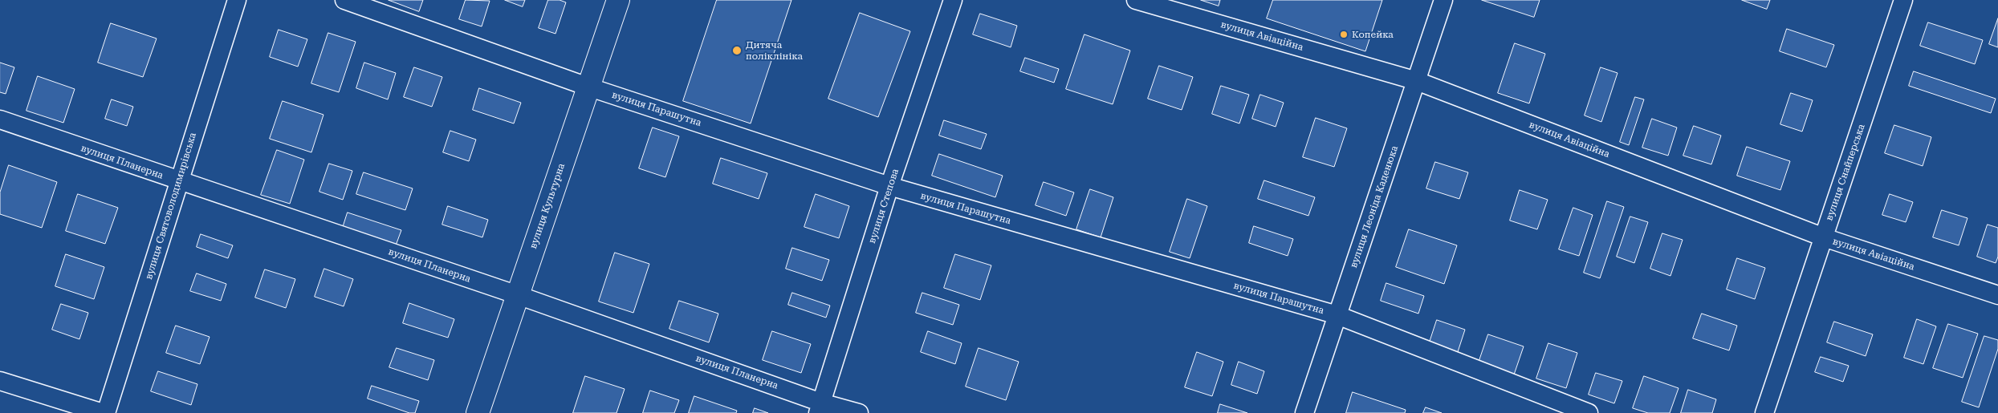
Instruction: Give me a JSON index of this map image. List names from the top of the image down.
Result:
{
  "streets": {
    "street": [
      "вулиця Авіаційна",
      "вулиця Парашутна",
      "вулиця Планерна",
      "вулиця Снайперська",
      "вулиця Святоволодимирівська",
      "вулиця Культурна",
      "вулиця Степова",
      "вулиця Леоніда Каденюка"
    ]
  },
  "crossings": [
    ["вулиця Авіаційна", "вулиця Снайперська"],
    ["вулиця Авіаційна", "вулиця Леоніда Каденюка"],
    ["вулиця Парашутна", "вулиця Культурна"],
    ["вулиця Парашутна", "вулиця Степова"],
    ["вулиця Парашутна", "вулиця Леоніда Каденюка"],
    ["вулиця Планерна", "вулиця Святоволодимирівська"],
    ["вулиця Планерна", "вулиця Культурна"],
    ["вулиця Планерна", "вулиця Степова"]
  ],
  "places": ["Копейка", "Дитяча поліклініка"]
}
